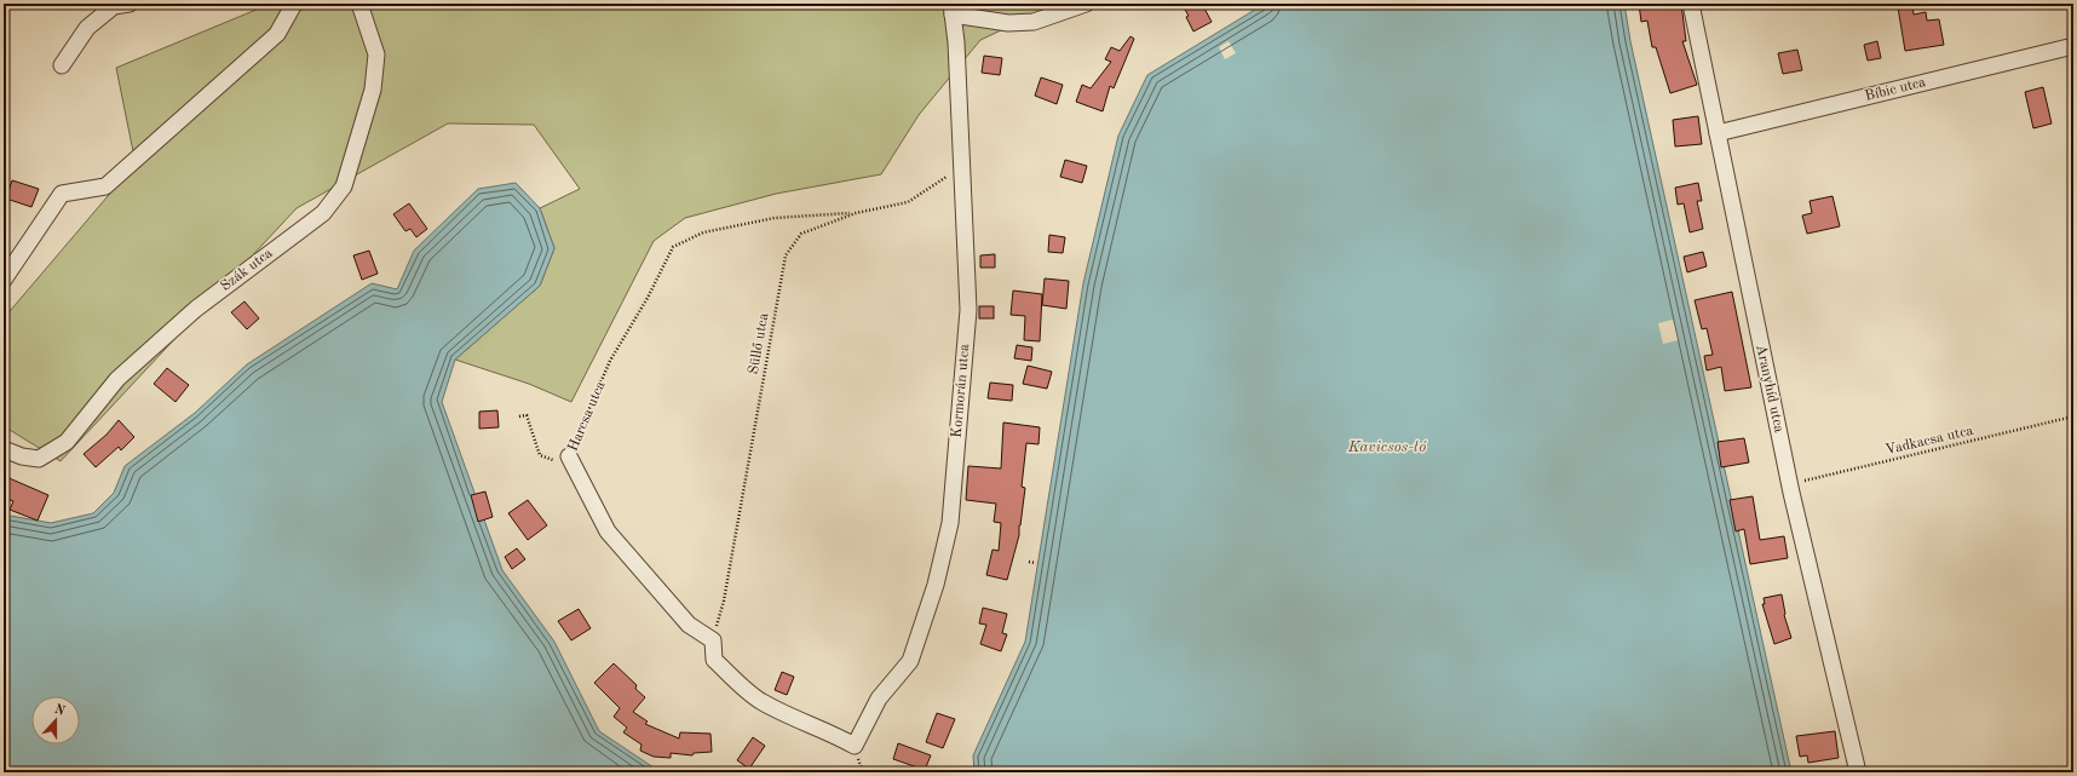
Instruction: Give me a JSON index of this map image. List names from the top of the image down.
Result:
{
  "streets": {
    "street": [
      "Bíbic utca",
      "Szák utca",
      "Aranyhíd utca",
      "Kormorán utca",
      "Harcsa utca"
    ],
    "path": ["Süllő utca", "Vadkacsa utca"]
  },
  "crossings": [
    ["Bíbic utca", "Aranyhíd utca"],
    ["Süllő utca", "Kormorán utca"],
    ["Süllő utca", "Harcsa utca"],
    ["Aranyhíd utca", "Vadkacsa utca"],
    ["Kormorán utca", "Harcsa utca"]
  ],
  "water": ["Kavicsos-tó"],
  "north": "top"
}
